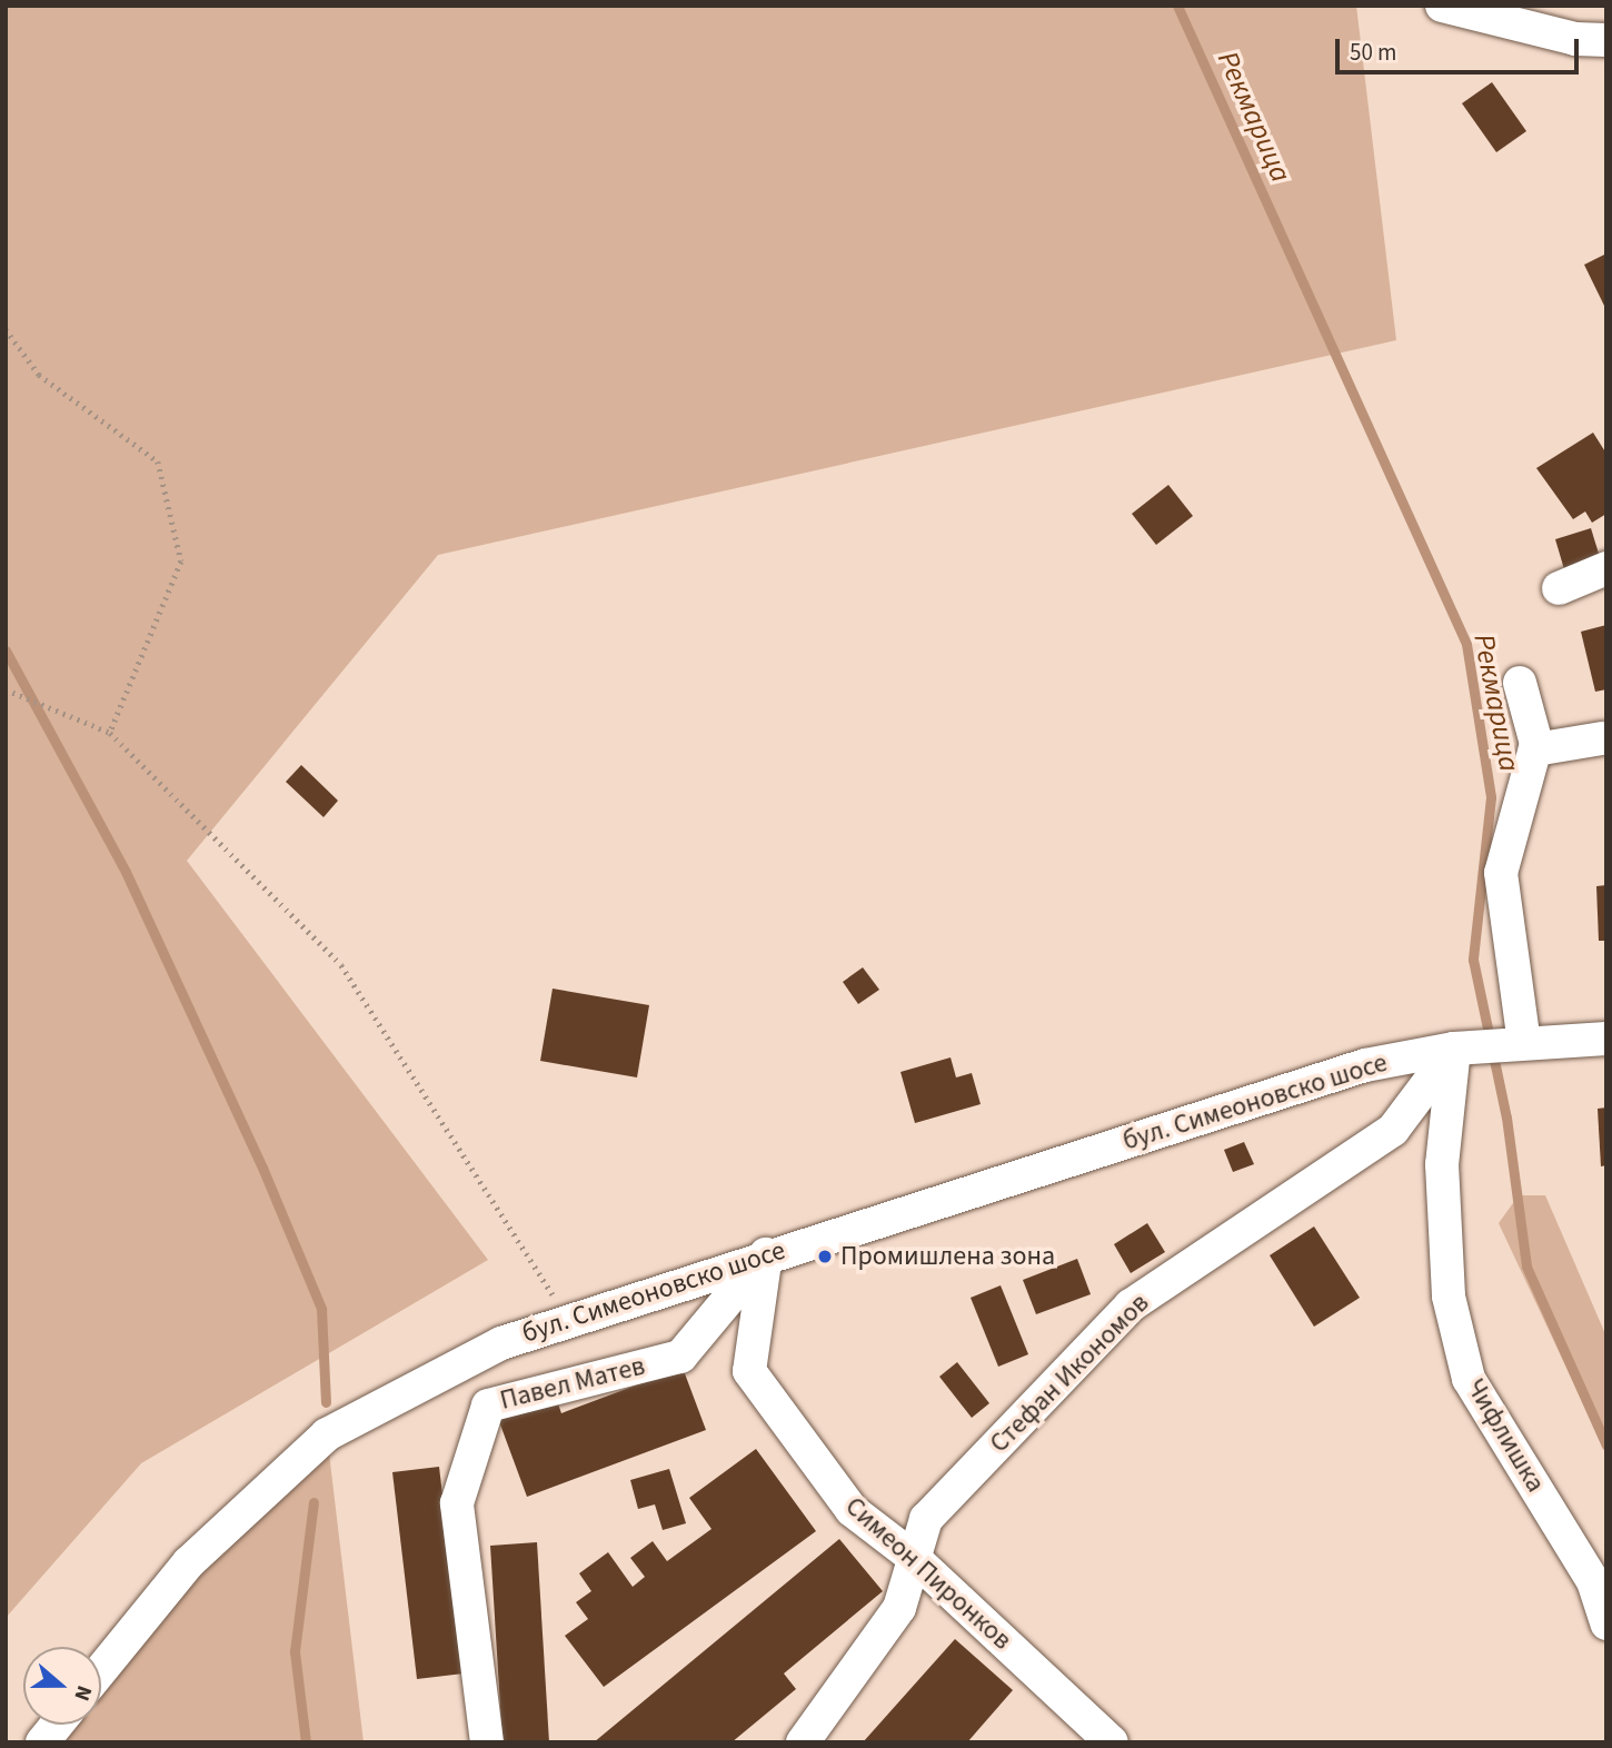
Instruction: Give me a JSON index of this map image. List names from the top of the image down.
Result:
{
  "streets": {
    "street": [
      "бул. Симеоновско шосе",
      "Стефан Икономов",
      "Павел Матев",
      "Чифлишка",
      "Симеон Пиронков"
    ]
  },
  "crossings": [
    ["бул. Симеоновско шосе", "Стефан Икономов"],
    ["бул. Симеоновско шосе", "Павел Матев"],
    ["бул. Симеоновско шосе", "Чифлишка"],
    ["бул. Симеоновско шосе", "Симеон Пиронков"],
    ["Стефан Икономов", "Чифлишка"],
    ["Стефан Икономов", "Симеон Пиронков"],
    ["Павел Матев", "Симеон Пиронков"]
  ],
  "water": ["Рекмарица"],
  "places": ["Промишлена зона"],
  "scale_bar": "50 m",
  "north": "right"
}
